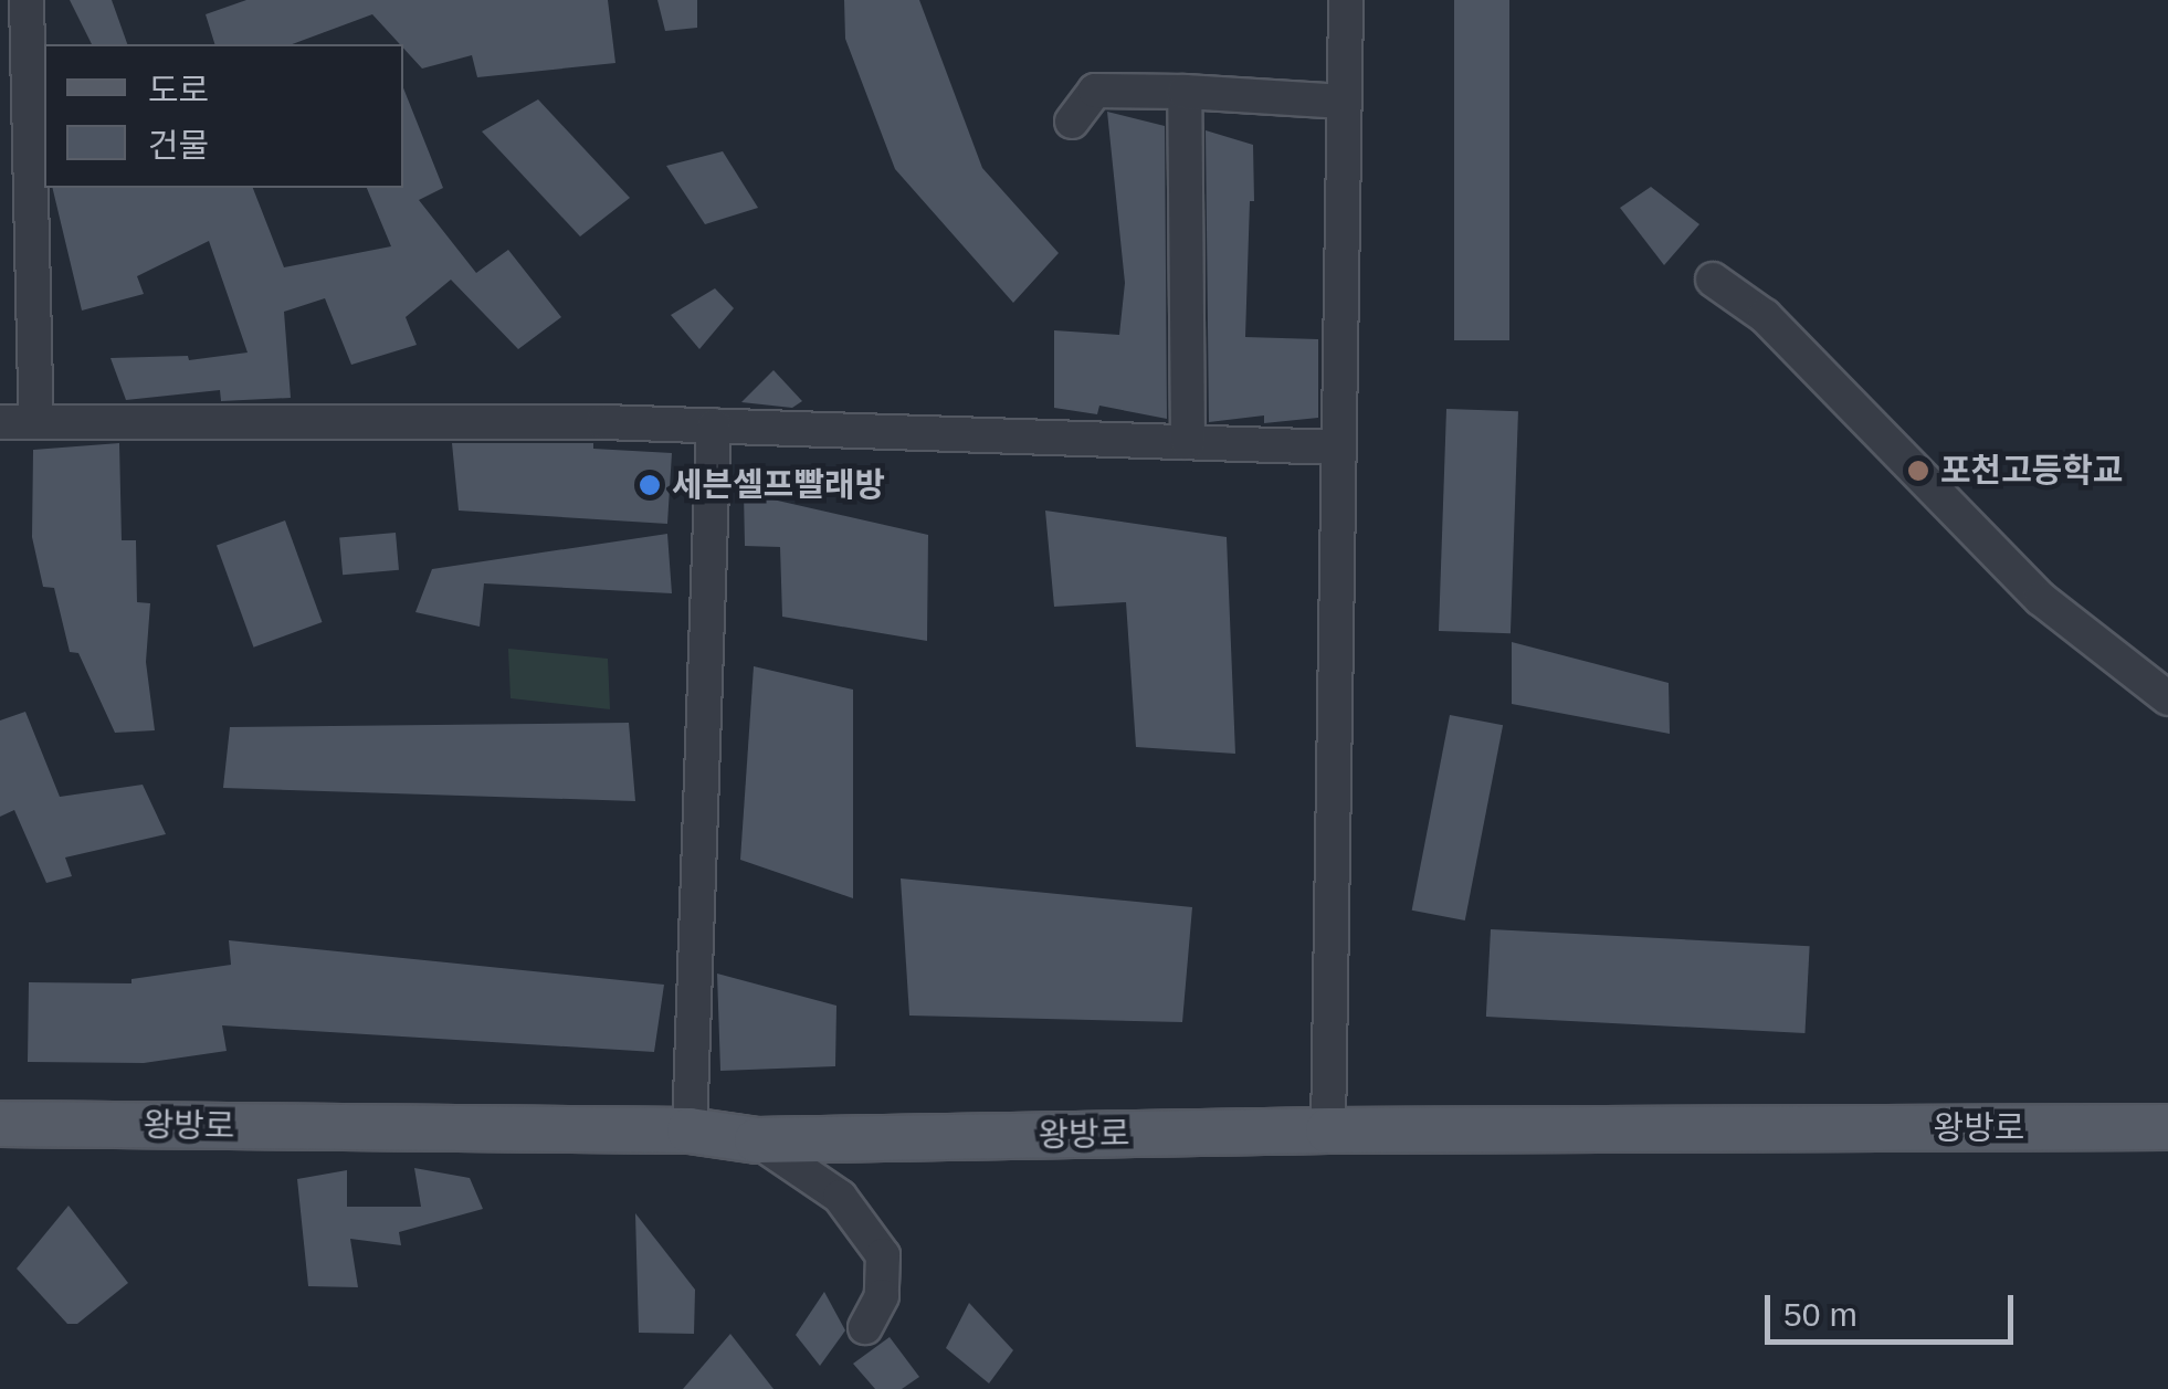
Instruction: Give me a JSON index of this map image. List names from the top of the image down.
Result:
{
  "streets": {
    "main road": ["왕방로"]
  },
  "places": ["포천고등학교", "세븐셀프빨래방"],
  "legend": ["도로", "건물"],
  "scale_bar": "50 m"
}
